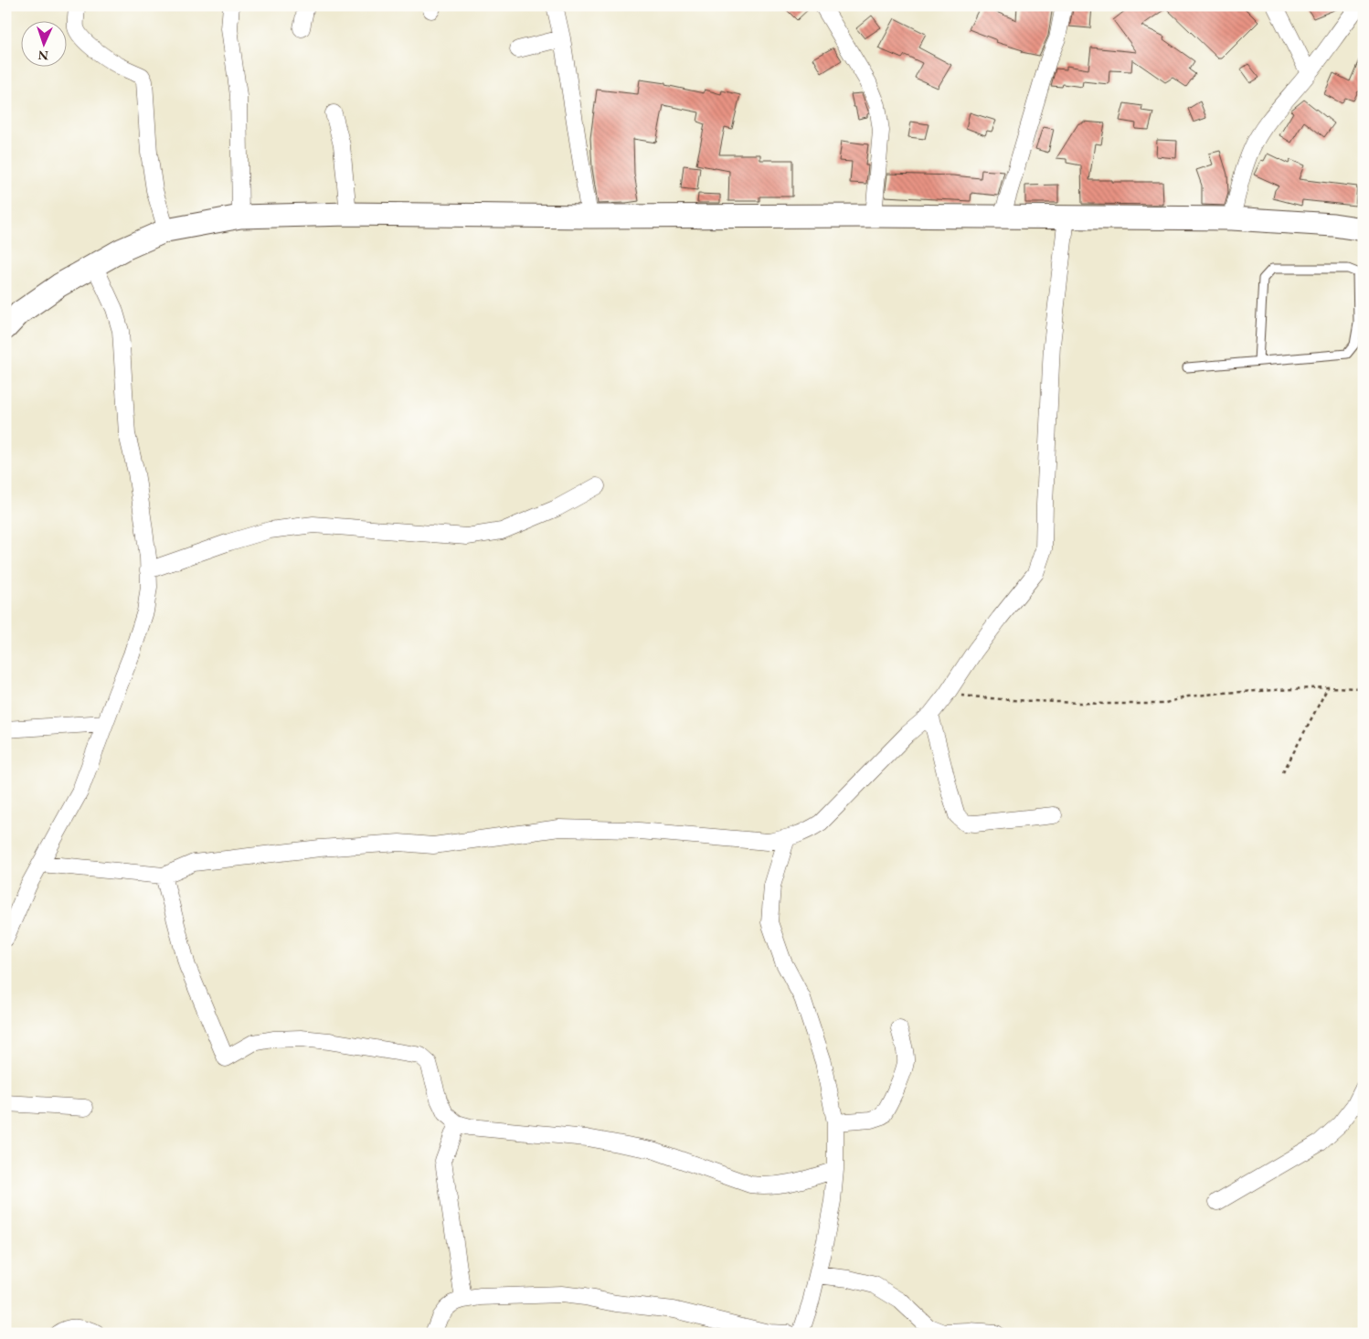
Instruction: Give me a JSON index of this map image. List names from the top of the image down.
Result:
{
  "north": "bottom"
}
